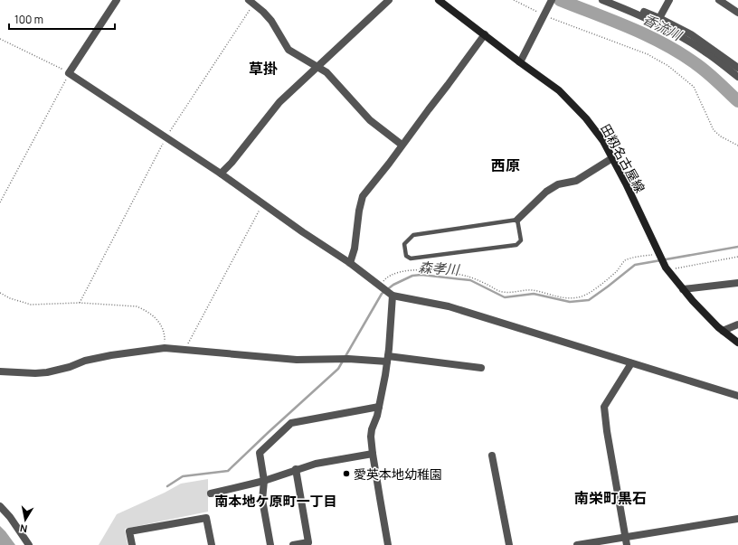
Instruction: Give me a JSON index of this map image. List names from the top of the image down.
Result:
{
  "streets": {
    "main road": ["田籾名古屋線"]
  },
  "districts": [
    "草掛",
    "西原",
    "南栄町黒石",
    "南本地ケ原町一丁目"
  ],
  "water": ["香流川", "森孝川"],
  "places": ["愛英本地幼稚園"],
  "scale_bar": "100 m",
  "north": "bottom"
}
